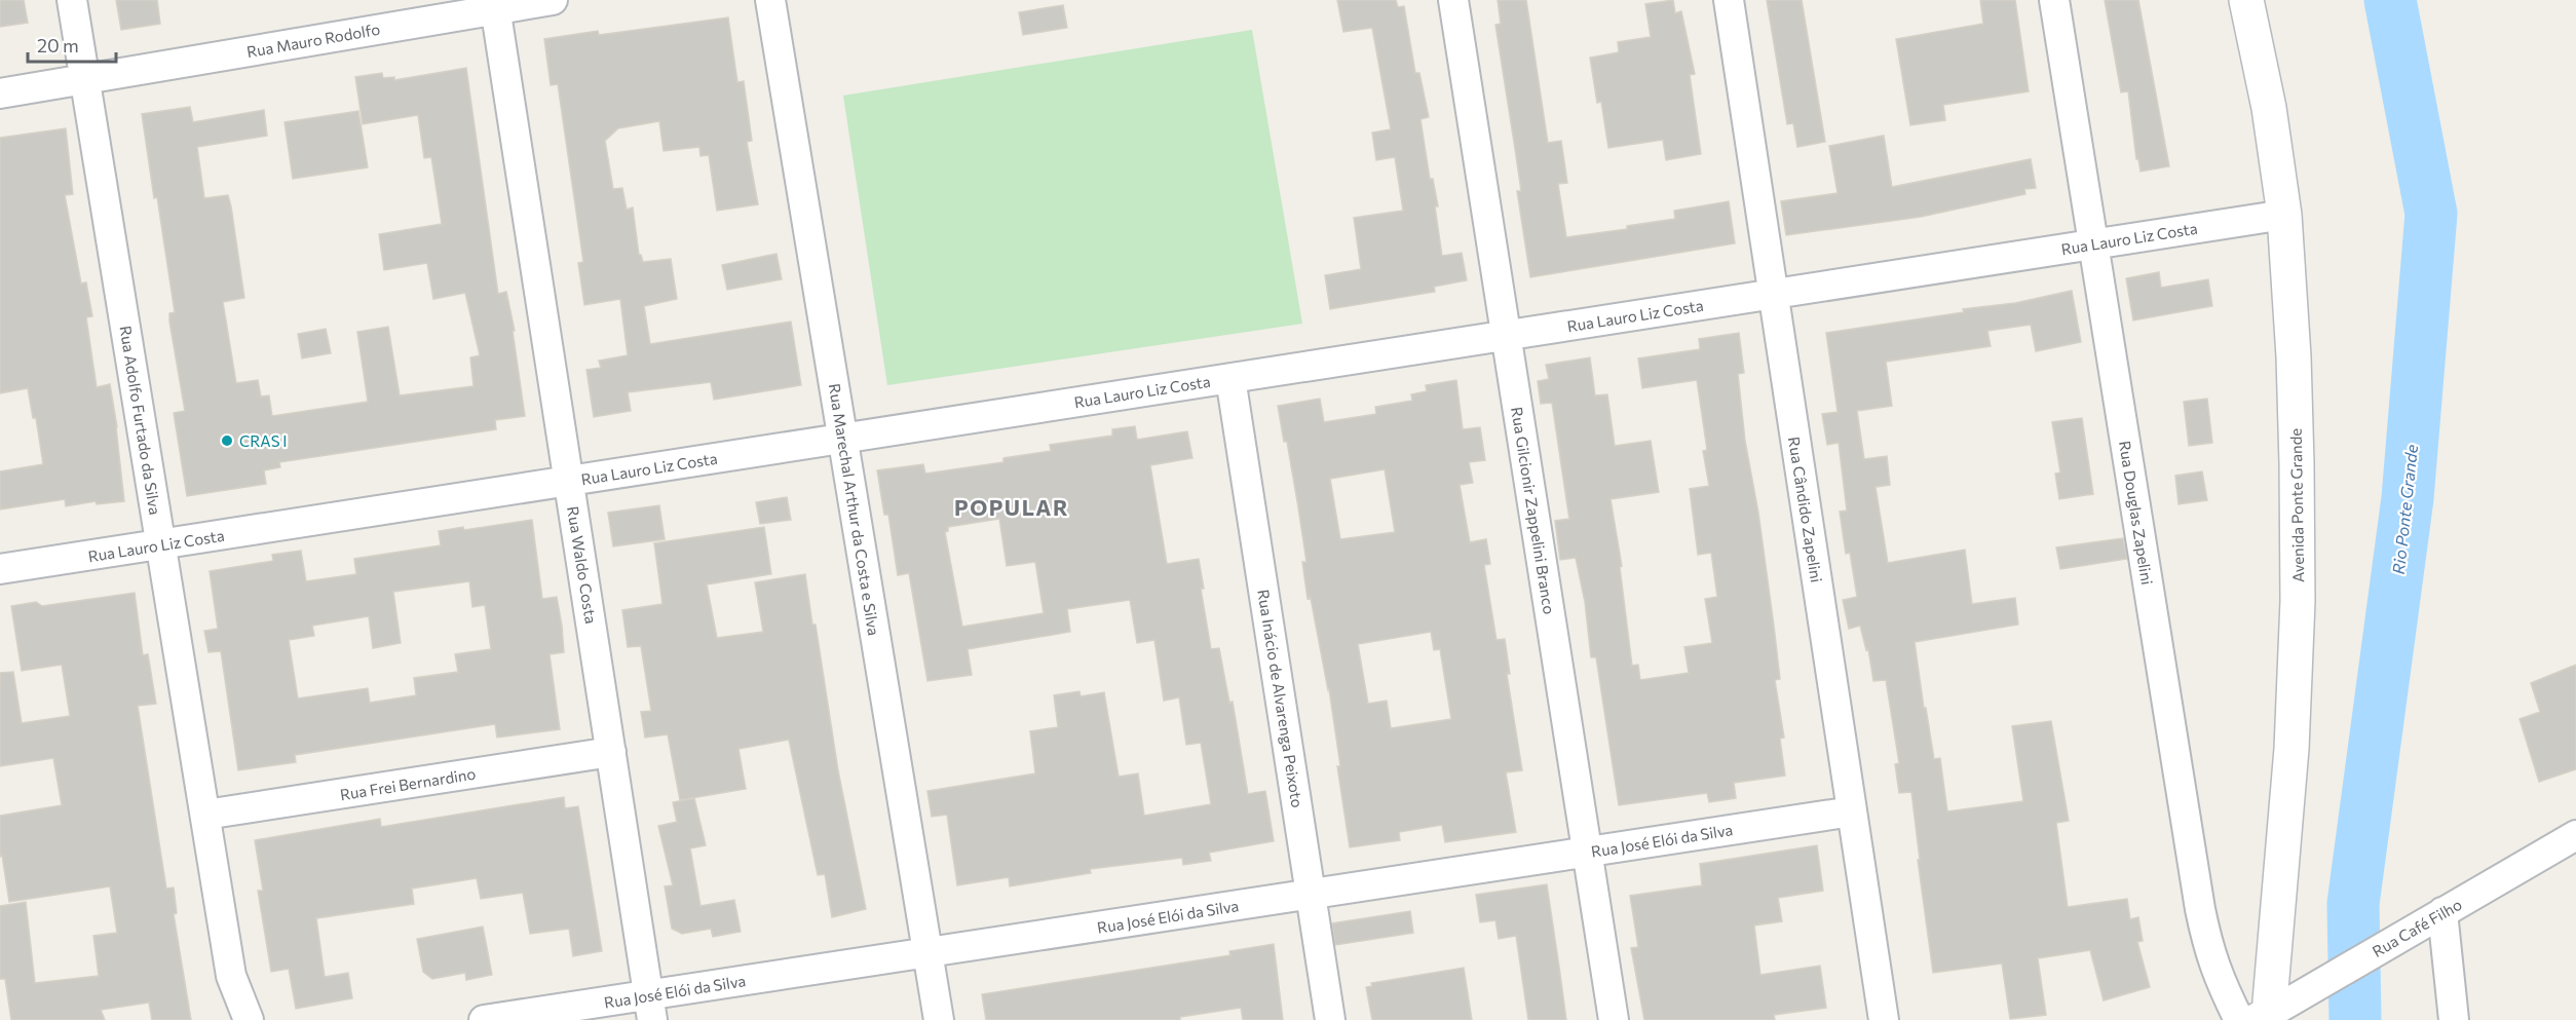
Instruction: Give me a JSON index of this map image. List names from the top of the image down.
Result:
{
  "streets": {
    "street": [
      "Rua Mauro Rodolfo",
      "Rua Lauro Liz Costa",
      "Rua Adolfo Furtado da Silva",
      "Avenida Ponte Grande",
      "Rua Marechal Arthur da Costa e Silva",
      "Rua Cândido Zapelini",
      "Rua Gilcionir Zappelini Branco",
      "Rua Douglas Zapelini",
      "Rua Waldo Costa",
      "Rua Inácio de Alvarenga Peixoto",
      "Rua Frei Bernardino",
      "Rua José Elói da Silva",
      "Rua Café Filho"
    ]
  },
  "crossings": [
    ["Rua Mauro Rodolfo", "Rua Adolfo Furtado da Silva"],
    ["Rua Mauro Rodolfo", "Rua Waldo Costa"],
    ["Rua Lauro Liz Costa", "Rua Adolfo Furtado da Silva"],
    ["Rua Lauro Liz Costa", "Avenida Ponte Grande"],
    ["Rua Lauro Liz Costa", "Rua Marechal Arthur da Costa e Silva"],
    ["Rua Lauro Liz Costa", "Rua Cândido Zapelini"],
    ["Rua Lauro Liz Costa", "Rua Gilcionir Zappelini Branco"],
    ["Rua Lauro Liz Costa", "Rua Douglas Zapelini"],
    ["Rua Lauro Liz Costa", "Rua Waldo Costa"],
    ["Rua Lauro Liz Costa", "Rua Inácio de Alvarenga Peixoto"],
    ["Rua Adolfo Furtado da Silva", "Rua Frei Bernardino"],
    ["Avenida Ponte Grande", "Rua Douglas Zapelini"],
    ["Avenida Ponte Grande", "Rua Café Filho"],
    ["Rua Marechal Arthur da Costa e Silva", "Rua José Elói da Silva"],
    ["Rua Cândido Zapelini", "Rua José Elói da Silva"],
    ["Rua Gilcionir Zappelini Branco", "Rua José Elói da Silva"],
    ["Rua Douglas Zapelini", "Rua Café Filho"],
    ["Rua Waldo Costa", "Rua Frei Bernardino"],
    ["Rua Waldo Costa", "Rua José Elói da Silva"],
    ["Rua Inácio de Alvarenga Peixoto", "Rua José Elói da Silva"]
  ],
  "districts": ["POPULAR"],
  "water": ["Rio Ponte Grande"],
  "places": ["CRAS I"],
  "scale_bar": "20 m"
}
